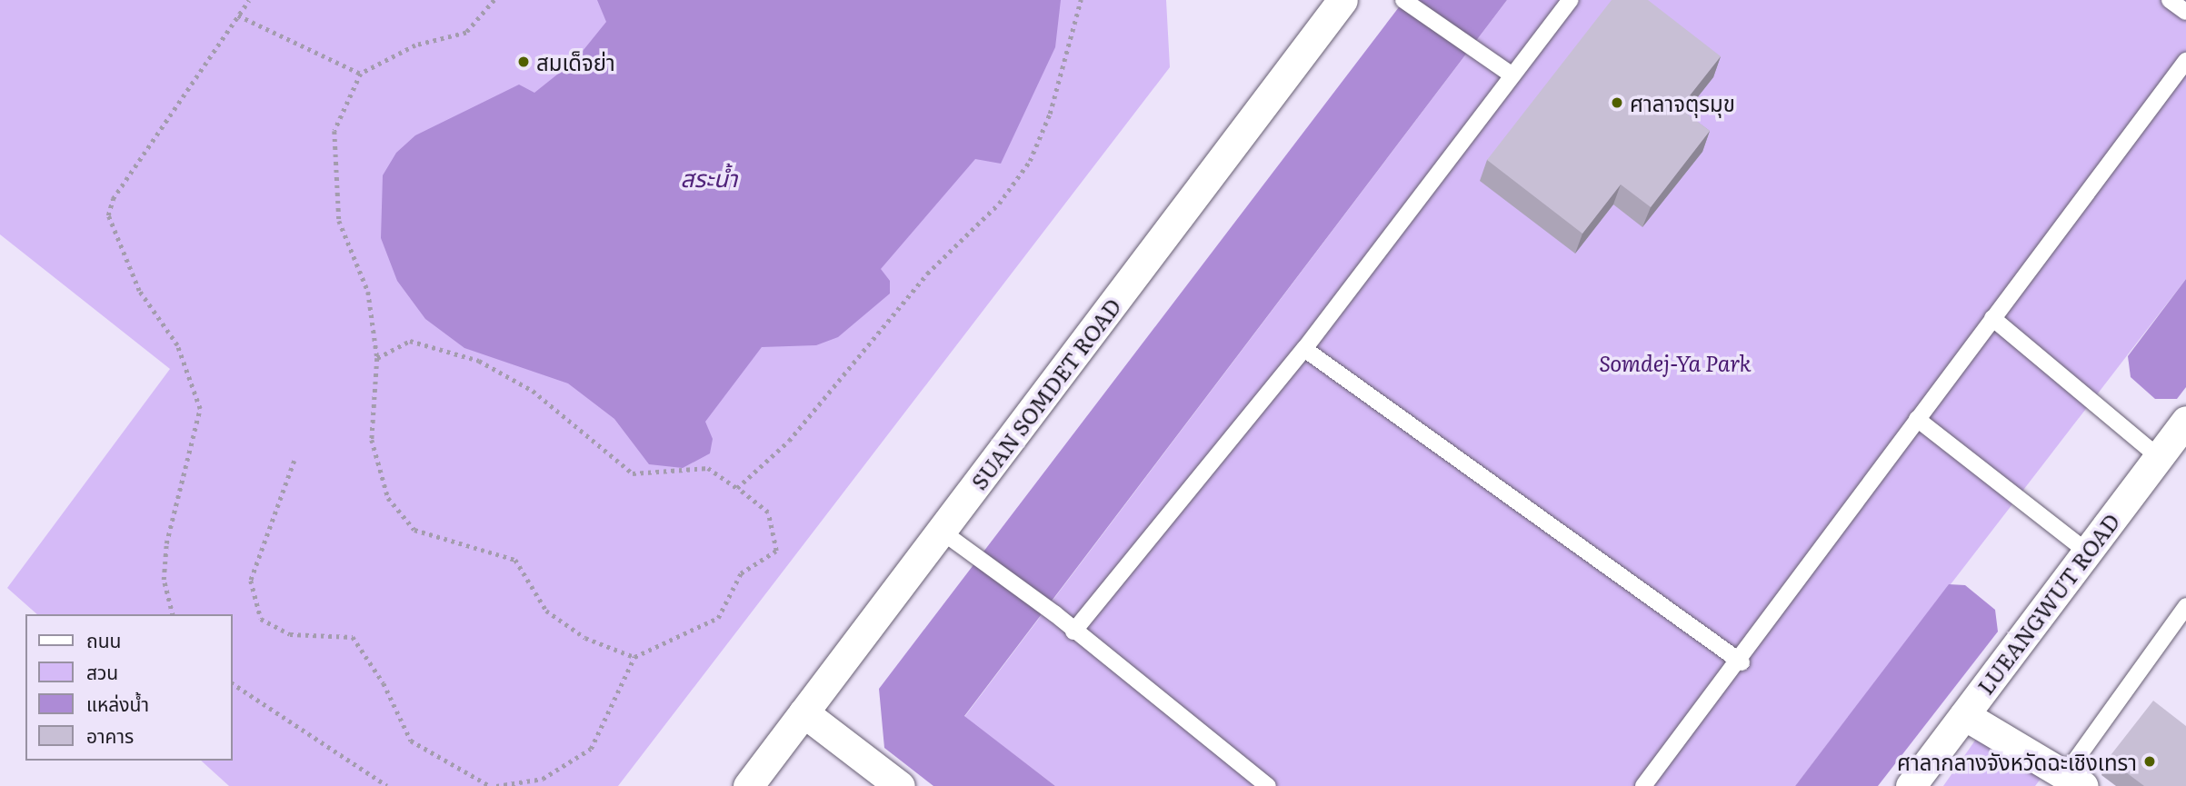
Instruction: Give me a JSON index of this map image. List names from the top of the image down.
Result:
{
  "streets": {
    "street": ["SUAN SOMDET ROAD", "LUEANGWUT ROAD"]
  },
  "water": ["สระน้ำ"],
  "parks": ["Somdej-Ya Park"],
  "places": ["สมเด็จย่า", "ศาลาจตุรมุข", "ศาลากลางจังหวัดฉะเชิงเทรา"],
  "legend": [
    "ถนน",
    "สวน",
    "แหล่งน้ำ",
    "อาคาร"
  ]
}
